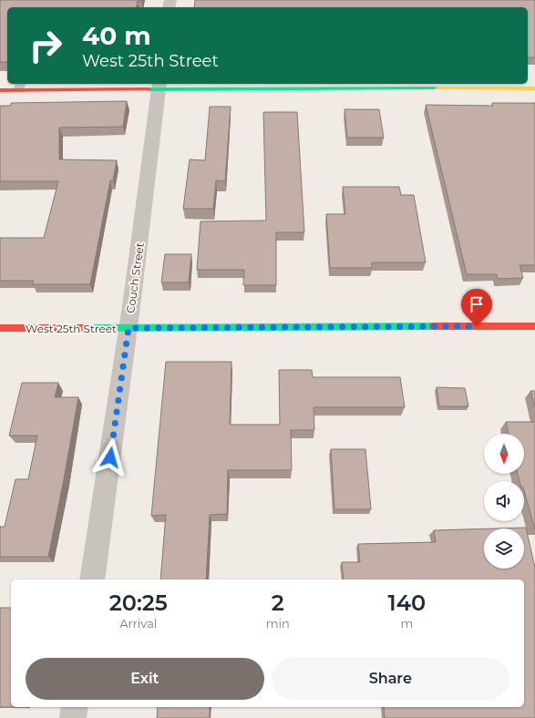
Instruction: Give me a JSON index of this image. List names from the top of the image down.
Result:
{
  "streets": {
    "street": ["Couch Street", "West 25th Street"]
  },
  "crossings": [
    ["Couch Street", "West 25th Street"]
  ],
  "north": "bottom",
  "page": {
    "turn": ["40 m", "West 25th Street"],
    "eta": [
      "20:25",
      "Arrival",
      "2",
      "min",
      "140",
      "m"
    ],
    "buttons": ["Exit", "Share"]
  }
}
